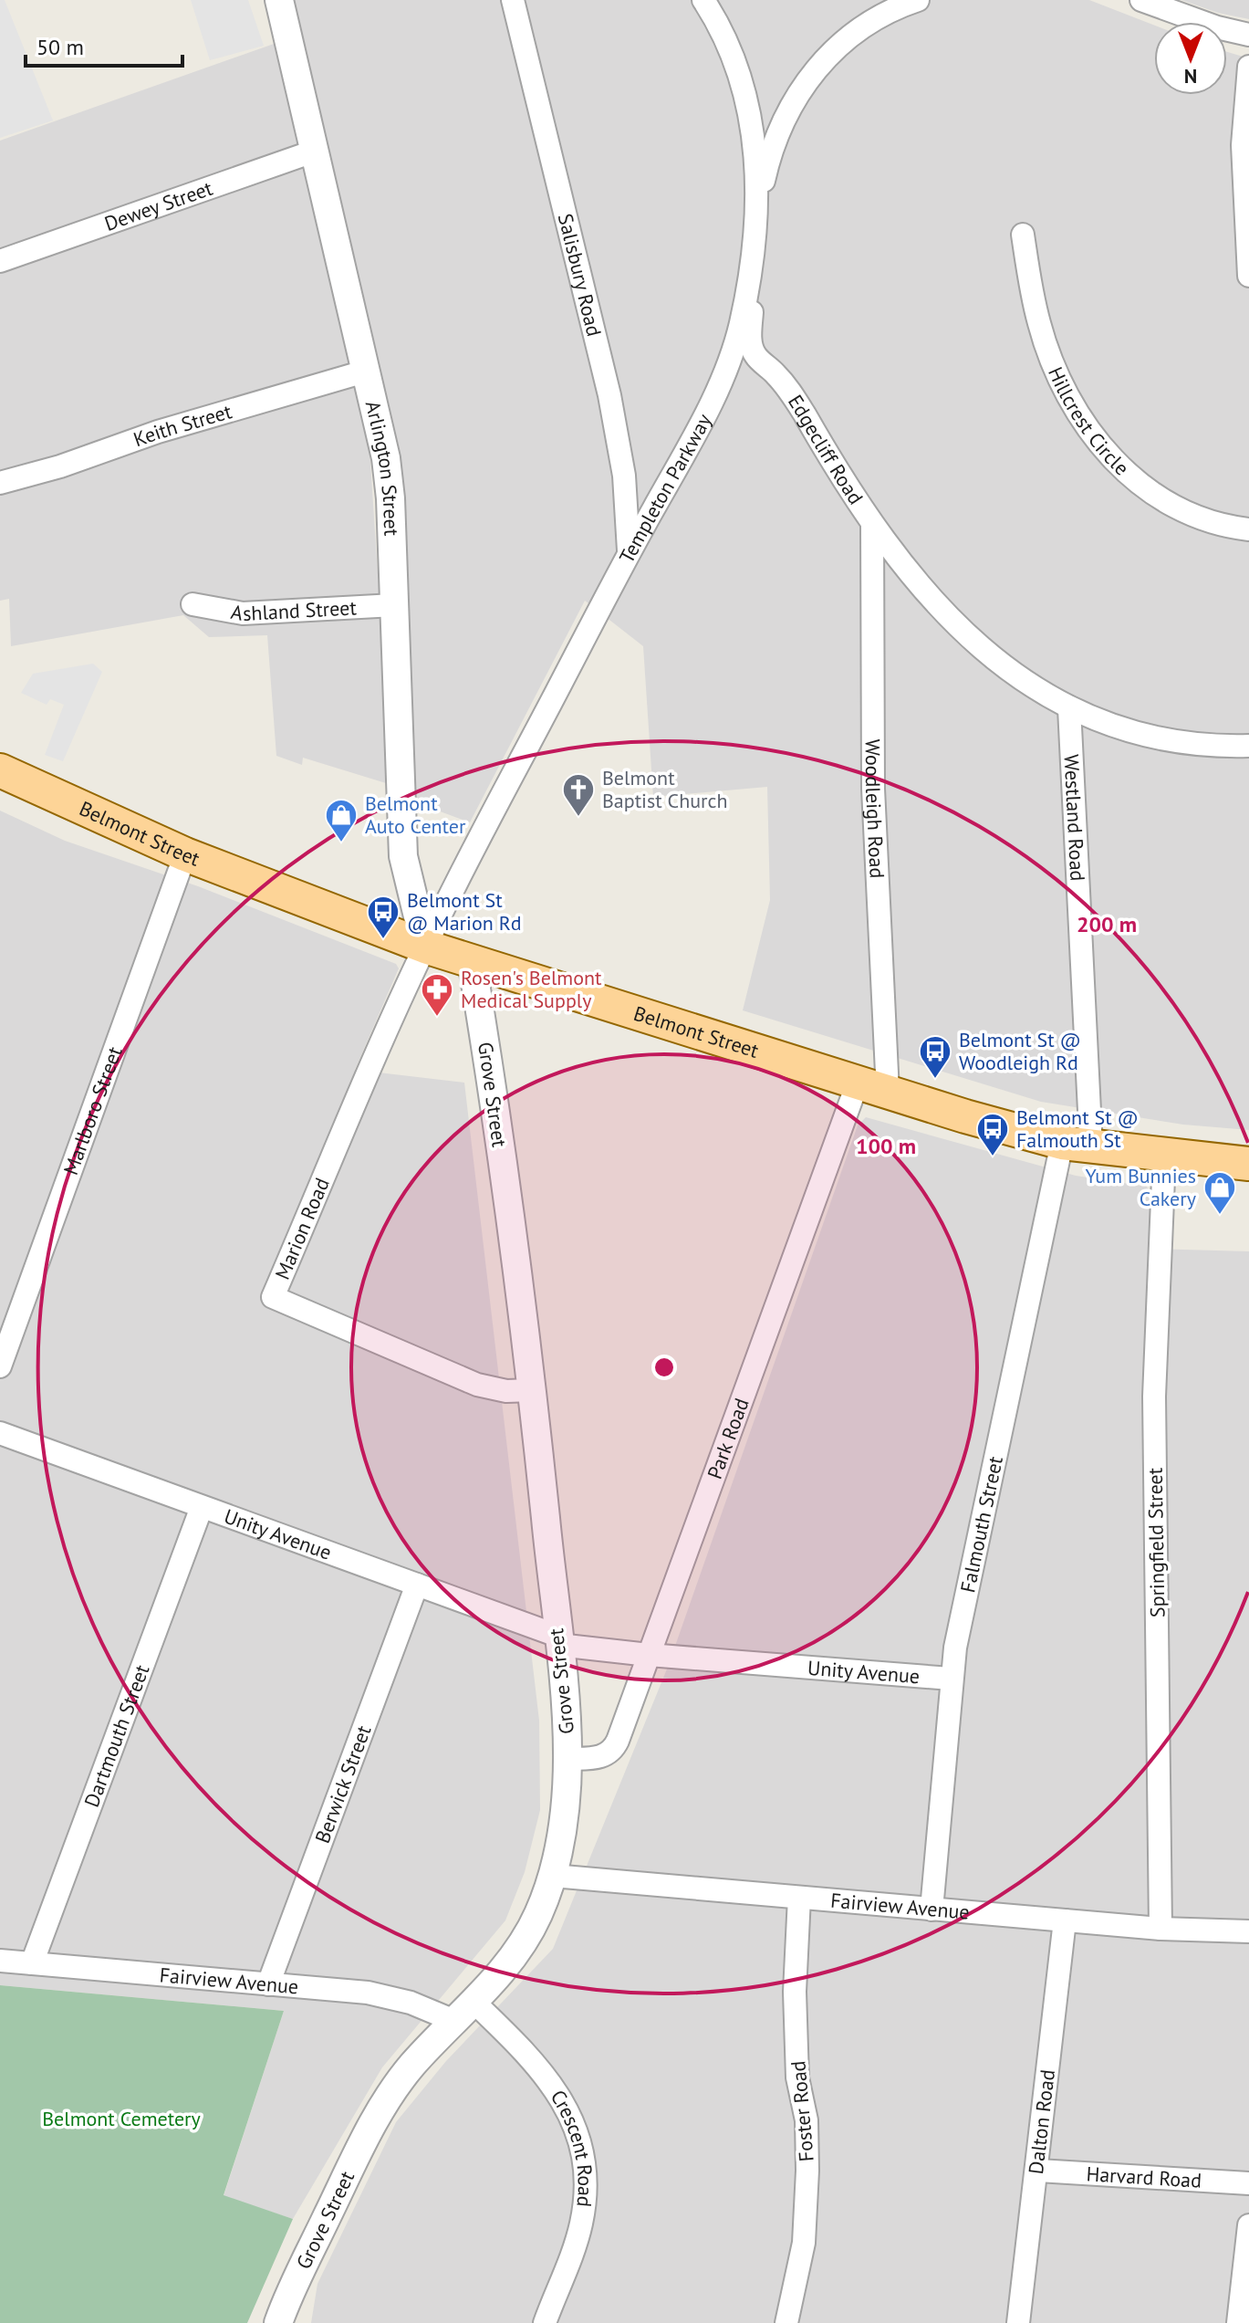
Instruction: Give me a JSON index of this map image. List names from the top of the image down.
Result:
{
  "streets": {
    "main road": ["Belmont Street"],
    "street": [
      "Dewey Street",
      "Salisbury Road",
      "Hillcrest Circle",
      "Keith Street",
      "Edgecliff Road",
      "Arlington Street",
      "Templeton Parkway",
      "Ashland Street",
      "Woodleigh Road",
      "Westland Road",
      "Grove Street",
      "Marlboro Street",
      "Marion Road",
      "Park Road",
      "Falmouth Street",
      "Unity Avenue",
      "Springfield Street",
      "Dartmouth Street",
      "Berwick Street",
      "Fairview Avenue",
      "Foster Road",
      "Dalton Road",
      "Crescent Road",
      "Harvard Road"
    ]
  },
  "crossings": [
    ["Dewey Street", "Arlington Street"],
    ["Salisbury Road", "Templeton Parkway"],
    ["Keith Street", "Arlington Street"],
    ["Edgecliff Road", "Templeton Parkway"],
    ["Edgecliff Road", "Woodleigh Road"],
    ["Edgecliff Road", "Westland Road"],
    ["Arlington Street", "Templeton Parkway"],
    ["Arlington Street", "Ashland Street"],
    ["Arlington Street", "Belmont Street"],
    ["Arlington Street", "Marion Road"],
    ["Templeton Parkway", "Belmont Street"],
    ["Templeton Parkway", "Marion Road"],
    ["Woodleigh Road", "Belmont Street"],
    ["Westland Road", "Belmont Street"],
    ["Westland Road", "Falmouth Street"],
    ["Belmont Street", "Grove Street"],
    ["Belmont Street", "Marlboro Street"],
    ["Belmont Street", "Marion Road"],
    ["Belmont Street", "Park Road"],
    ["Belmont Street", "Falmouth Street"],
    ["Belmont Street", "Springfield Street"],
    ["Grove Street", "Marion Road"],
    ["Grove Street", "Park Road"],
    ["Grove Street", "Unity Avenue"],
    ["Grove Street", "Fairview Avenue"],
    ["Grove Street", "Crescent Road"],
    ["Park Road", "Unity Avenue"],
    ["Falmouth Street", "Unity Avenue"],
    ["Falmouth Street", "Fairview Avenue"],
    ["Unity Avenue", "Dartmouth Street"],
    ["Unity Avenue", "Berwick Street"],
    ["Springfield Street", "Fairview Avenue"],
    ["Dartmouth Street", "Fairview Avenue"],
    ["Berwick Street", "Fairview Avenue"],
    ["Fairview Avenue", "Foster Road"],
    ["Fairview Avenue", "Dalton Road"],
    ["Dalton Road", "Harvard Road"]
  ],
  "parks": ["Belmont Cemetery"],
  "places": {
    "church": ["Belmont Baptist Church"],
    "shop": ["Belmont Auto Center", "Yum Bunnies Cakery"],
    "bus stop": ["Belmont St @ Marion Rd", "Belmont St @ Woodleigh Rd", "Belmont St @ Falmouth St"],
    "pharmacy": ["Rosen's Belmont Medical Supply"]
  },
  "scale_bar": "50 m",
  "north": "bottom",
  "rings": ["200 m", "100 m"]
}
